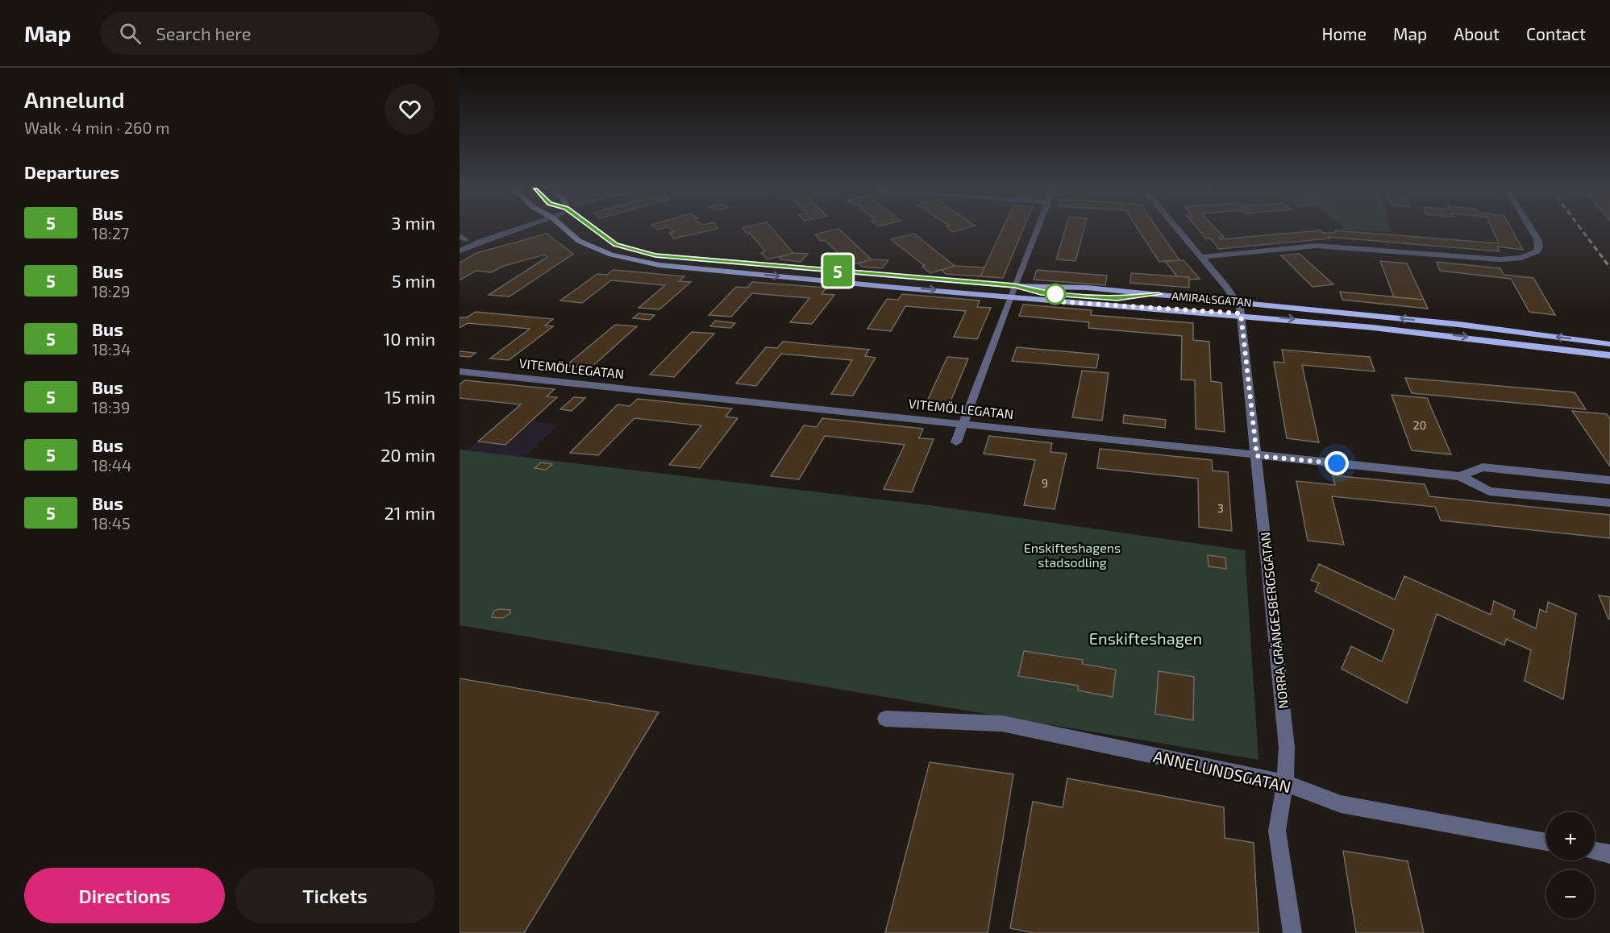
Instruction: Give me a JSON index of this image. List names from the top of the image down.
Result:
{
  "streets": {
    "main road": ["AMIRALSGATAN"],
    "street": ["VITEMÖLLEGATAN", "NORRA GRÄNGESBERGSGATAN", "ANNELUNDSGATAN"]
  },
  "crossings": [
    ["AMIRALSGATAN", "NORRA GRÄNGESBERGSGATAN"],
    ["VITEMÖLLEGATAN", "NORRA GRÄNGESBERGSGATAN"],
    ["NORRA GRÄNGESBERGSGATAN", "ANNELUNDSGATAN"]
  ],
  "parks": ["Enskifteshagens stadsodling", "Enskifteshagen"],
  "lines": ["bus line 5"],
  "house_numbers": ["20", "9", "3"],
  "page": {
    "header": "Map",
    "search": "Search here",
    "nav": [
      "Home",
      "Map",
      "About",
      "Contact"
    ],
    "heading": [
      ["Annelund", "Walk · 4 min · 260 m"],
      "Departures"
    ],
    "on_map": "5",
    "list": [
      {
        "mark": "5",
        "name": "Bus",
        "note": "18:27",
        "value": "3 min"
      },
      {
        "mark": "5",
        "name": "Bus",
        "note": "18:29",
        "value": "5 min"
      },
      {
        "mark": "5",
        "name": "Bus",
        "note": "18:34",
        "value": "10 min"
      },
      {
        "mark": "5",
        "name": "Bus",
        "note": "18:39",
        "value": "15 min"
      },
      {
        "mark": "5",
        "name": "Bus",
        "note": "18:44",
        "value": "20 min"
      },
      {
        "mark": "5",
        "name": "Bus",
        "note": "18:45",
        "value": "21 min"
      }
    ],
    "map_buttons": ["+", "−"],
    "buttons": ["Directions", "Tickets"]
  }
}
